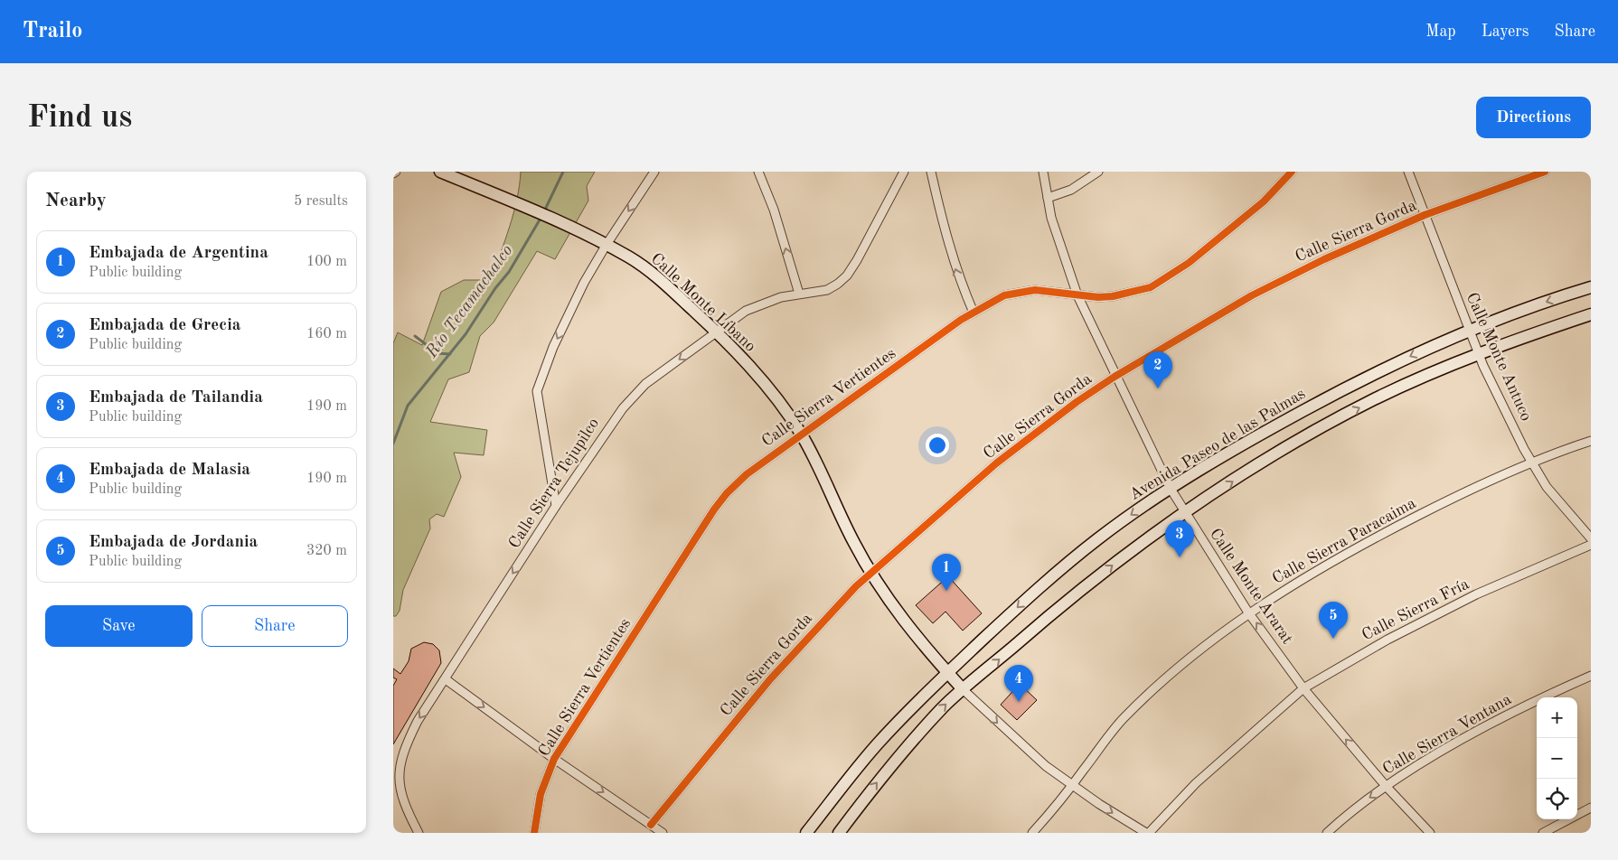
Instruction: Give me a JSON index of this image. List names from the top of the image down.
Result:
{
  "streets": {
    "main road": ["Calle Monte Líbano", "Avenida Paseo de las Palmas"],
    "street": [
      "Calle Sierra Gorda",
      "Calle Monte Antuco",
      "Calle Sierra Vertientes",
      "Calle Sierra Tejupilco",
      "Calle Sierra Paracaima",
      "Calle Monte Ararat",
      "Calle Sierra Fría",
      "Calle Sierra Ventana"
    ]
  },
  "crossings": [
    ["Calle Sierra Gorda", "Calle Monte Líbano"],
    ["Calle Sierra Gorda", "Calle Monte Antuco"],
    ["Calle Sierra Gorda", "Calle Monte Ararat"],
    ["Calle Monte Líbano", "Calle Sierra Vertientes"],
    ["Calle Monte Líbano", "Avenida Paseo de las Palmas"],
    ["Calle Monte Líbano", "Calle Sierra Tejupilco"],
    ["Calle Monte Líbano", "Calle Sierra Paracaima"],
    ["Calle Monte Líbano", "Calle Sierra Fría"],
    ["Calle Monte Antuco", "Avenida Paseo de las Palmas"],
    ["Calle Monte Antuco", "Calle Sierra Paracaima"],
    ["Calle Sierra Vertientes", "Calle Monte Ararat"],
    ["Avenida Paseo de las Palmas", "Calle Monte Ararat"],
    ["Calle Sierra Paracaima", "Calle Monte Ararat"],
    ["Calle Monte Ararat", "Calle Sierra Fría"],
    ["Calle Monte Ararat", "Calle Sierra Ventana"]
  ],
  "one_way": ["Calle Sierra Tejupilco"],
  "water": ["Río Tecamachalco"],
  "page": {
    "header": "Trailo",
    "nav": ["Map", "Layers", "Share"],
    "buttons": [
      "Directions",
      ["Save", "Share"]
    ],
    "title": "Find us",
    "heading": ["Nearby", "5 results"],
    "list": [
      {
        "mark": "1",
        "name": "Embajada de Argentina",
        "note": "Public building",
        "value": "100 m"
      },
      {
        "mark": "2",
        "name": "Embajada de Grecia",
        "note": "Public building",
        "value": "160 m"
      },
      {
        "mark": "3",
        "name": "Embajada de Tailandia",
        "note": "Public building",
        "value": "190 m"
      },
      {
        "mark": "4",
        "name": "Embajada de Malasia",
        "note": "Public building",
        "value": "190 m"
      },
      {
        "mark": "5",
        "name": "Embajada de Jordania",
        "note": "Public building",
        "value": "320 m"
      }
    ],
    "pins": [
      "2",
      "3",
      "1",
      "5",
      "4"
    ],
    "map_buttons": ["+", "−"]
  }
}
